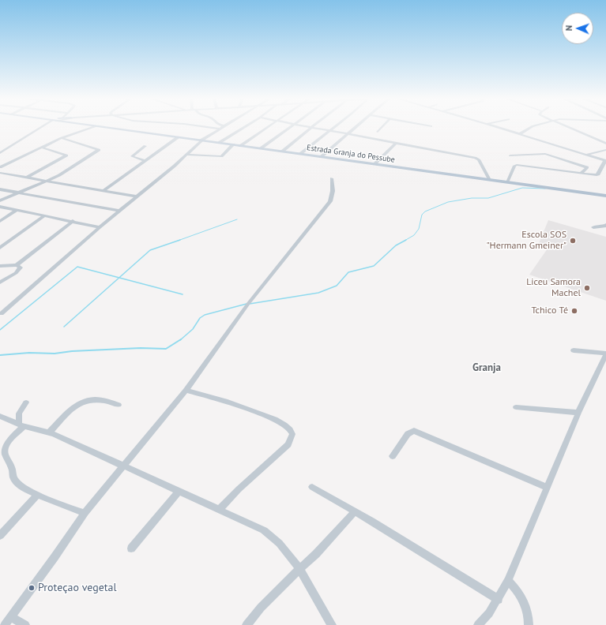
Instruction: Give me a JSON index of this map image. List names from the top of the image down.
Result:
{
  "streets": {
    "main road": ["Estrada Granja do Pessube"]
  },
  "districts": ["Granja"],
  "places": [
    "Escola SOS \"Hermann Gmeiner\"",
    "Liceu Samora Machel",
    "Tchico Té",
    "Proteçao vegetal"
  ],
  "north": "left"
}
